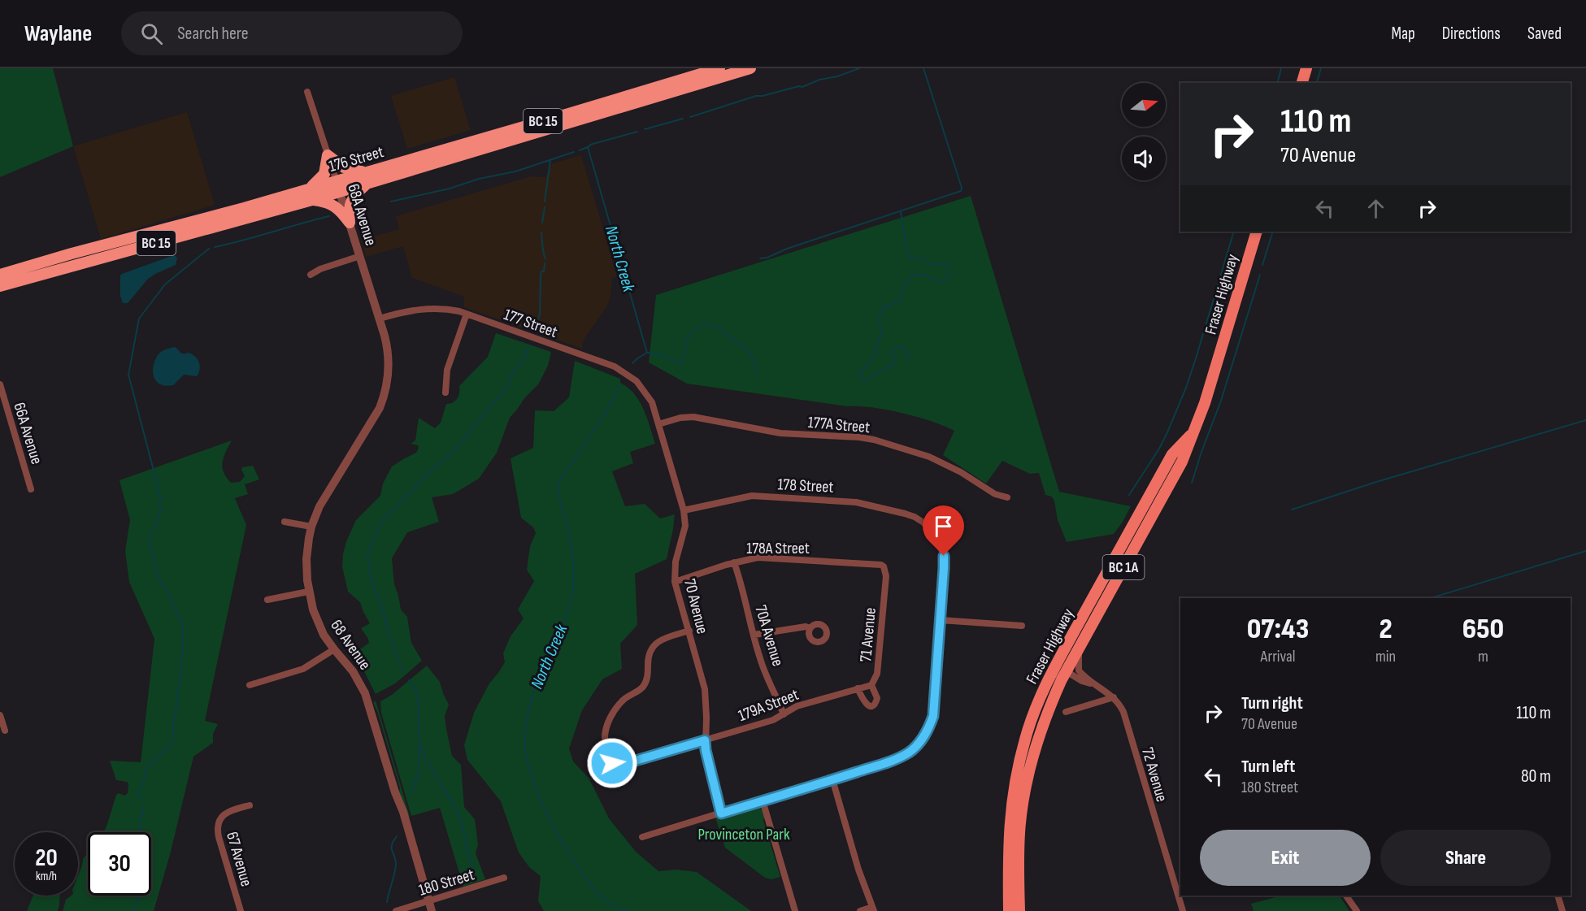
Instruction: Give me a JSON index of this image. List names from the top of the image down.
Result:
{
  "streets": {
    "highway": ["BC 15", "176 Street"],
    "main road": ["Fraser Highway", "BC 1A"],
    "street": [
      "68A Avenue",
      "177 Street",
      "177A Street",
      "66A Avenue",
      "178 Street",
      "178A Street",
      "70 Avenue",
      "71 Avenue",
      "70A Avenue",
      "68 Avenue",
      "179A Street",
      "72 Avenue",
      "67 Avenue",
      "180 Street"
    ]
  },
  "crossings": [
    ["BC 15", "176 Street"],
    ["BC 15", "68A Avenue"],
    ["176 Street", "68A Avenue"],
    ["68A Avenue", "177 Street"],
    ["68A Avenue", "68 Avenue"],
    ["Fraser Highway", "72 Avenue"],
    ["177 Street", "70 Avenue"],
    ["177 Street", "68 Avenue"],
    ["177A Street", "70 Avenue"],
    ["178 Street", "70 Avenue"],
    ["178A Street", "70 Avenue"],
    ["178A Street", "71 Avenue"],
    ["178A Street", "70A Avenue"],
    ["70 Avenue", "179A Street"],
    ["71 Avenue", "179A Street"],
    ["70A Avenue", "179A Street"],
    ["68 Avenue", "180 Street"]
  ],
  "water": ["North Creek"],
  "parks": ["Provinceton Park"],
  "north": "right",
  "page": {
    "header": "Waylane",
    "search": "Search here",
    "nav": ["Map", "Directions", "Saved"],
    "turn": ["110 m", "70 Avenue"],
    "eta": [
      "07:43",
      "Arrival",
      "2",
      "min",
      "650",
      "m"
    ],
    "list": [
      {
        "name": "Turn right",
        "note": "70 Avenue",
        "value": "110 m"
      },
      {
        "name": "Turn left",
        "note": "180 Street",
        "value": "80 m"
      }
    ],
    "buttons": ["Exit", "Share"],
    "speed": "20 km/h",
    "limit": "30"
  }
}
